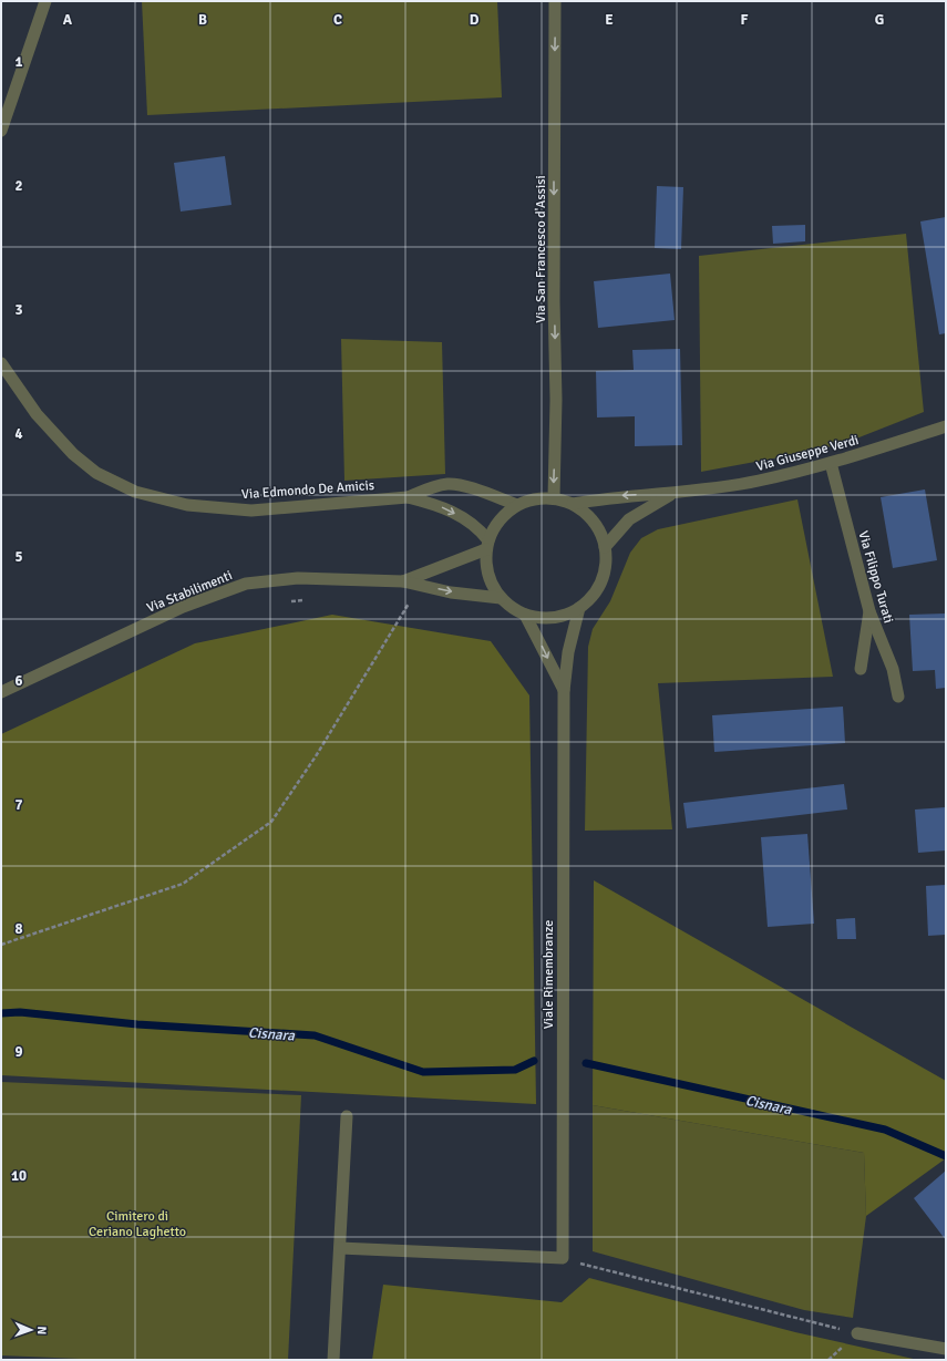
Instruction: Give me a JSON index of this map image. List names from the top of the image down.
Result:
{
  "streets": {
    "street": [
      "Via San Francesco d'Assisi",
      "Via Giuseppe Verdi",
      "Via Edmondo De Amicis",
      "Via Filippo Turati",
      "Via Stabilimenti",
      "Viale Rimembranze"
    ]
  },
  "crossings": [
    ["Via San Francesco d'Assisi", "Via Giuseppe Verdi"],
    ["Via San Francesco d'Assisi", "Via Edmondo De Amicis"],
    ["Via San Francesco d'Assisi", "Via Stabilimenti"],
    ["Via San Francesco d'Assisi", "Viale Rimembranze"],
    ["Via Giuseppe Verdi", "Via Edmondo De Amicis"],
    ["Via Giuseppe Verdi", "Via Filippo Turati"],
    ["Via Giuseppe Verdi", "Via Stabilimenti"],
    ["Via Giuseppe Verdi", "Viale Rimembranze"],
    ["Via Edmondo De Amicis", "Via Stabilimenti"],
    ["Via Edmondo De Amicis", "Viale Rimembranze"],
    ["Via Stabilimenti", "Viale Rimembranze"]
  ],
  "one_way": ["Via San Francesco d'Assisi"],
  "water": ["Cisnara"],
  "parks": ["Cimitero di Ceriano Laghetto"],
  "north": "right",
  "grid": {
    "columns": [
      "A",
      "B",
      "C",
      "D",
      "E",
      "F",
      "G"
    ],
    "rows": [
      "1",
      "2",
      "3",
      "4",
      "5",
      "6",
      "7",
      "8",
      "9",
      "10"
    ]
  }
}
